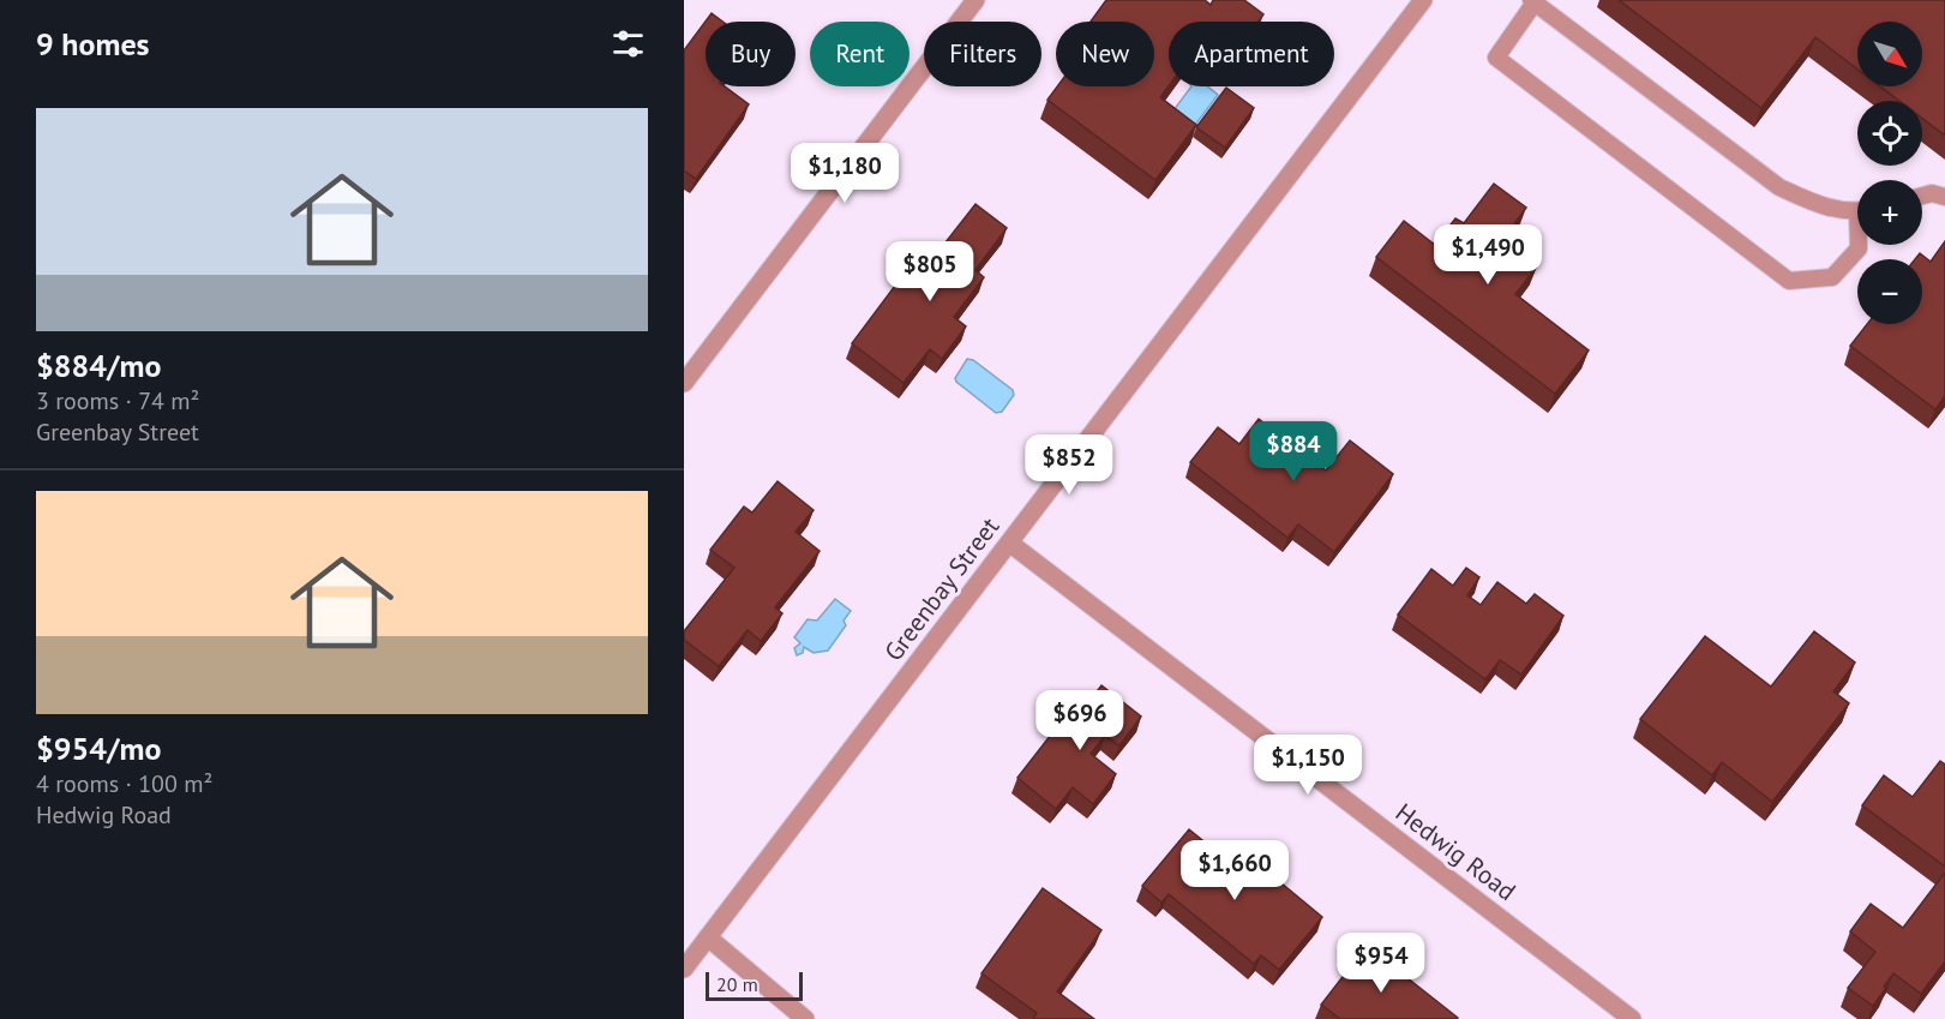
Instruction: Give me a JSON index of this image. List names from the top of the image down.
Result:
{
  "streets": {
    "street": ["Greenbay Street", "Hedwig Road"]
  },
  "crossings": [
    ["Greenbay Street", "Hedwig Road"]
  ],
  "scale_bar": "20 m",
  "north": "bottom right",
  "page": {
    "heading": "9 homes",
    "map_buttons": ["+", "−"],
    "chip": [
      "Buy",
      "Rent",
      "Filters",
      "New",
      "Apartment"
    ],
    "list": [
      {
        "name": "$884/mo",
        "note": "3 rooms · 74 m² · Greenbay Street"
      },
      {
        "name": "$954/mo",
        "note": "4 rooms · 100 m² · Hedwig Road"
      }
    ],
    "price": [
      "$1,180",
      "$1,490",
      "$805",
      "$884",
      "$852",
      "$696",
      "$1,150",
      "$1,660",
      "$954"
    ],
    "scale": "20 m"
  }
}
